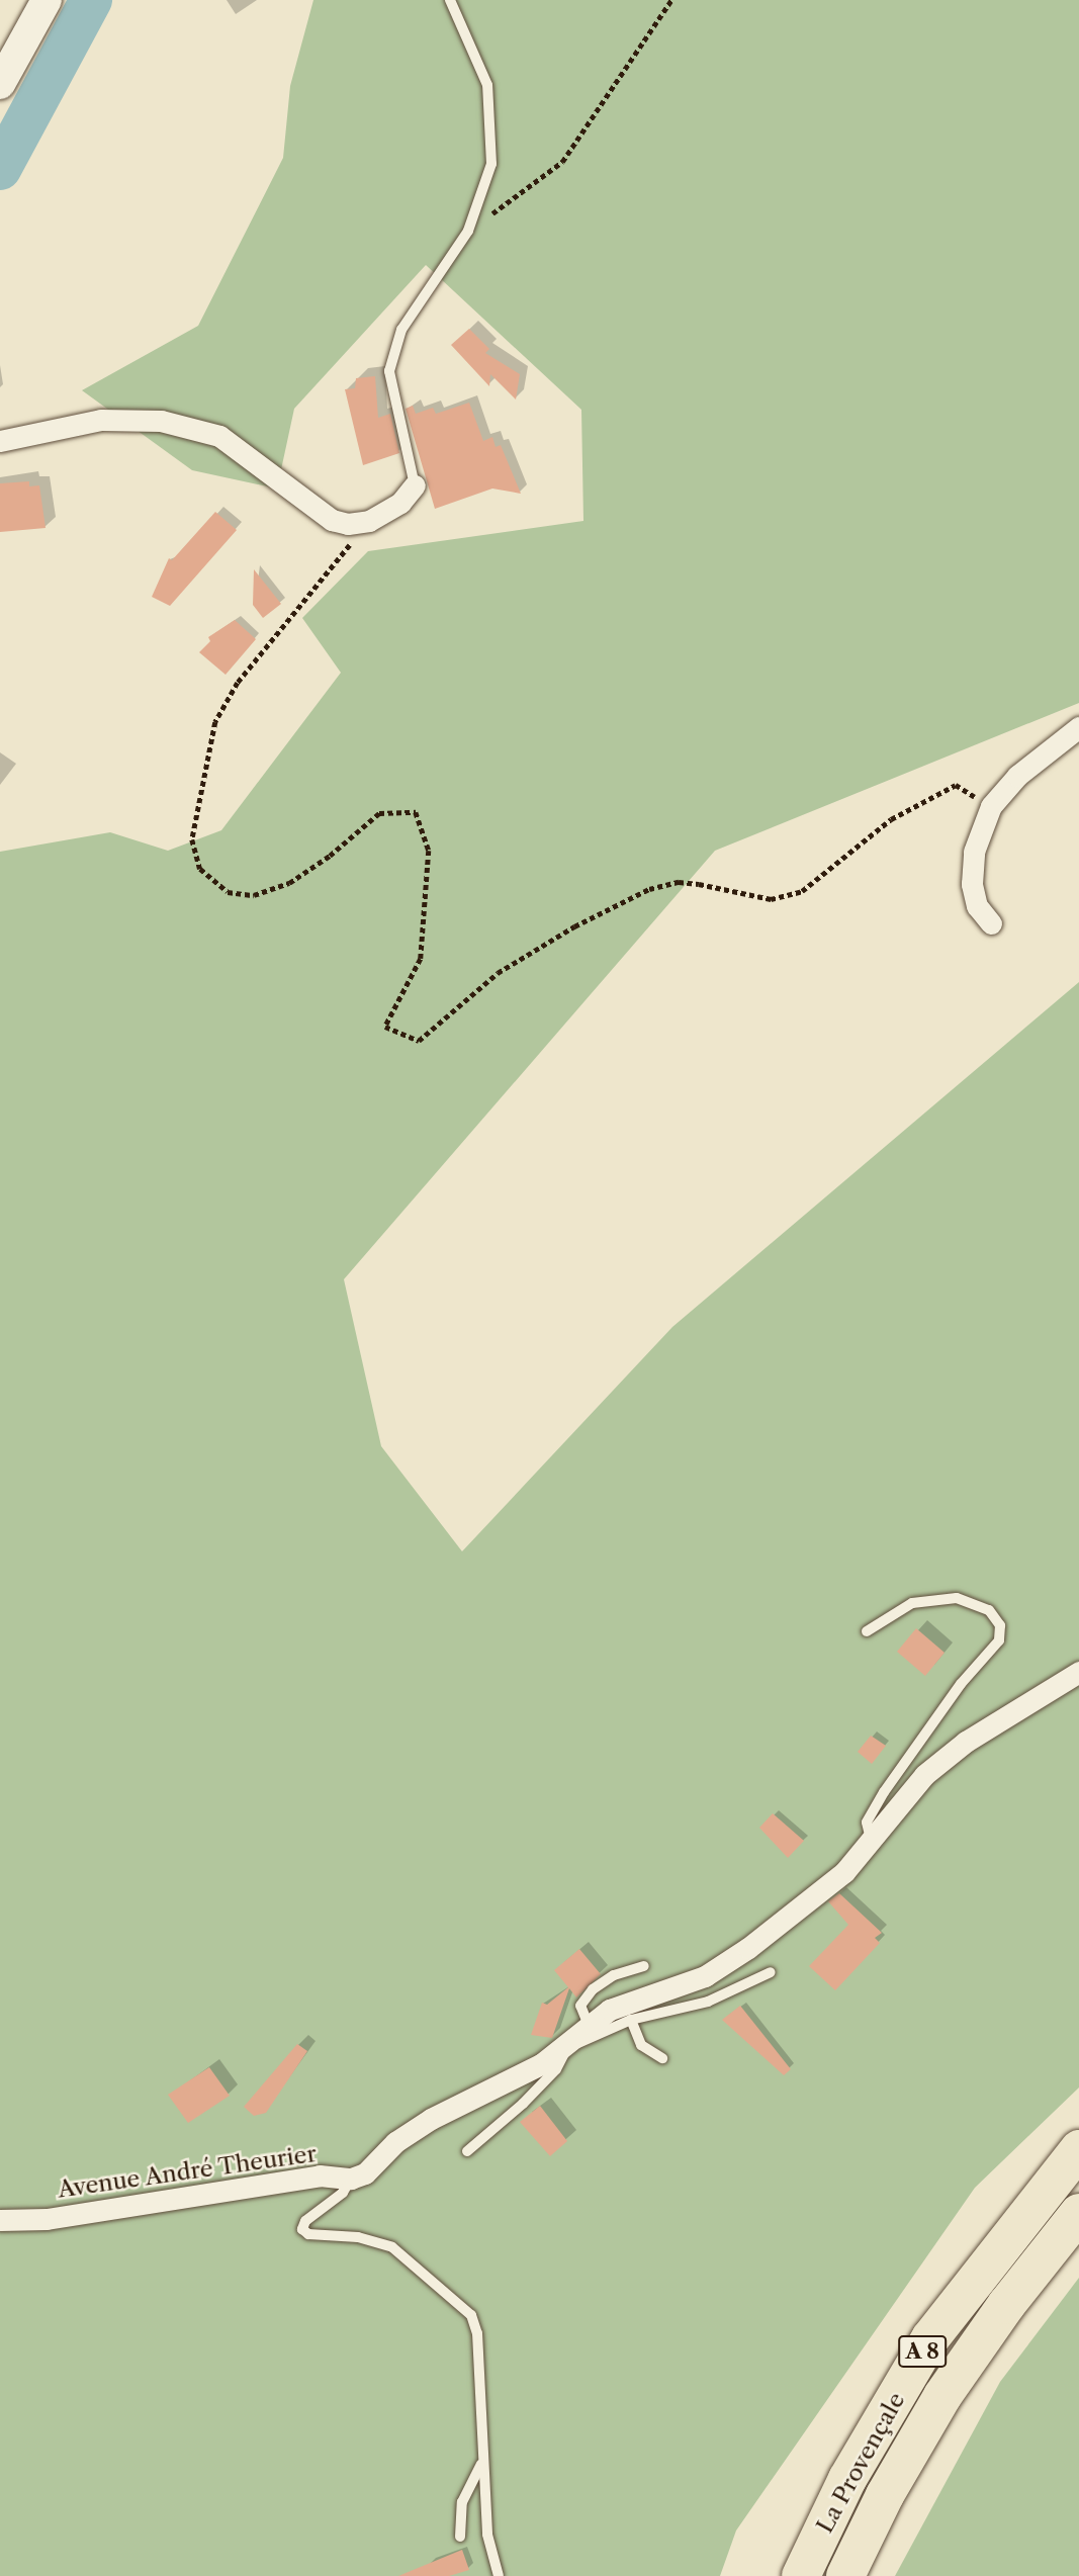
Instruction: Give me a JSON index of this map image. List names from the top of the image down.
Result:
{
  "streets": {
    "highway": ["A 8", "La Provençale"],
    "street": ["Avenue André Theurier"]
  }
}
